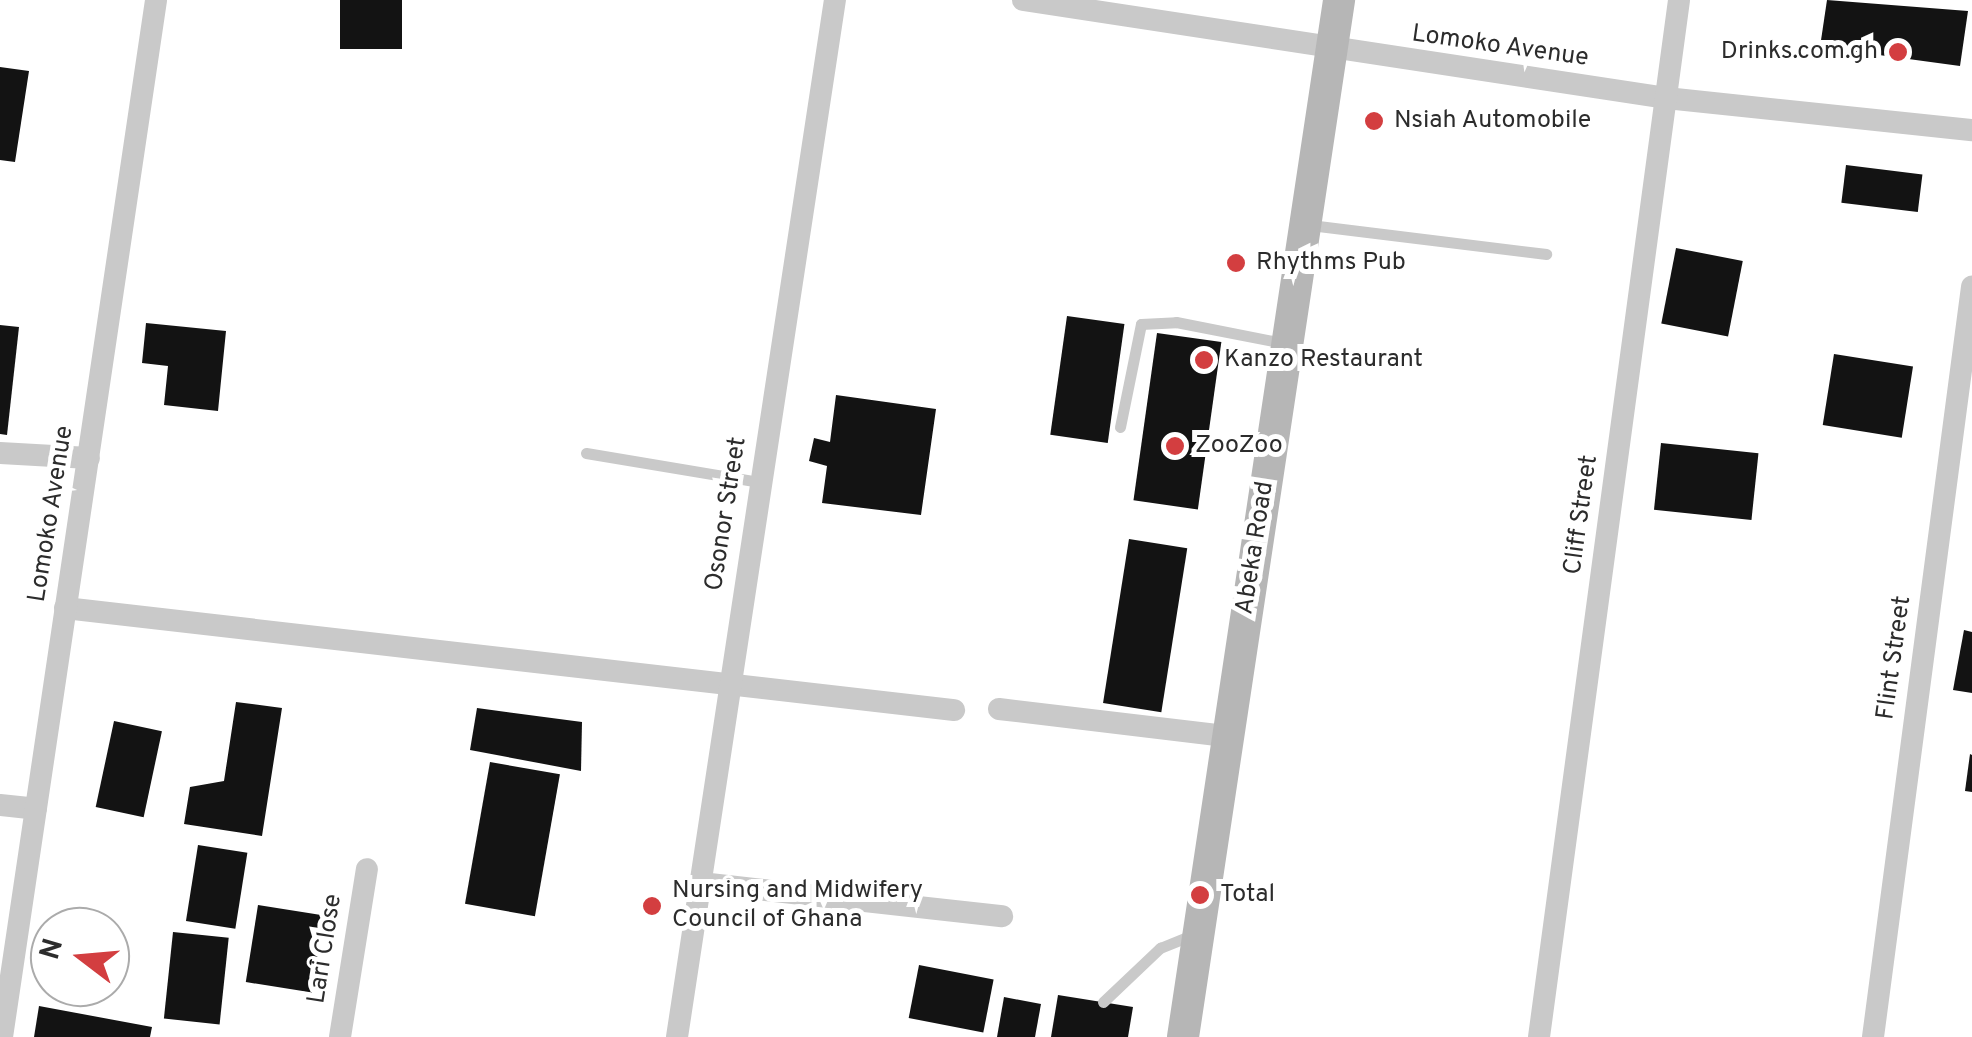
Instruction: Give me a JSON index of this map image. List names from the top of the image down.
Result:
{
  "streets": {
    "street": [
      "Lomoko Avenue",
      "Osonor Street",
      "Cliff Street",
      "Abeka Road",
      "Flint Street",
      "Lari Close"
    ]
  },
  "crossings": [
    ["Lomoko Avenue", "Cliff Street"],
    ["Lomoko Avenue", "Abeka Road"]
  ],
  "places": [
    "Drinks.com.gh",
    "Nsiah Automobile",
    "Rhythms Pub",
    "Kanzo Restaurant",
    "ZooZoo",
    "Total",
    "Nursing and Midwifery Council of Ghana"
  ],
  "north": "left"
}
